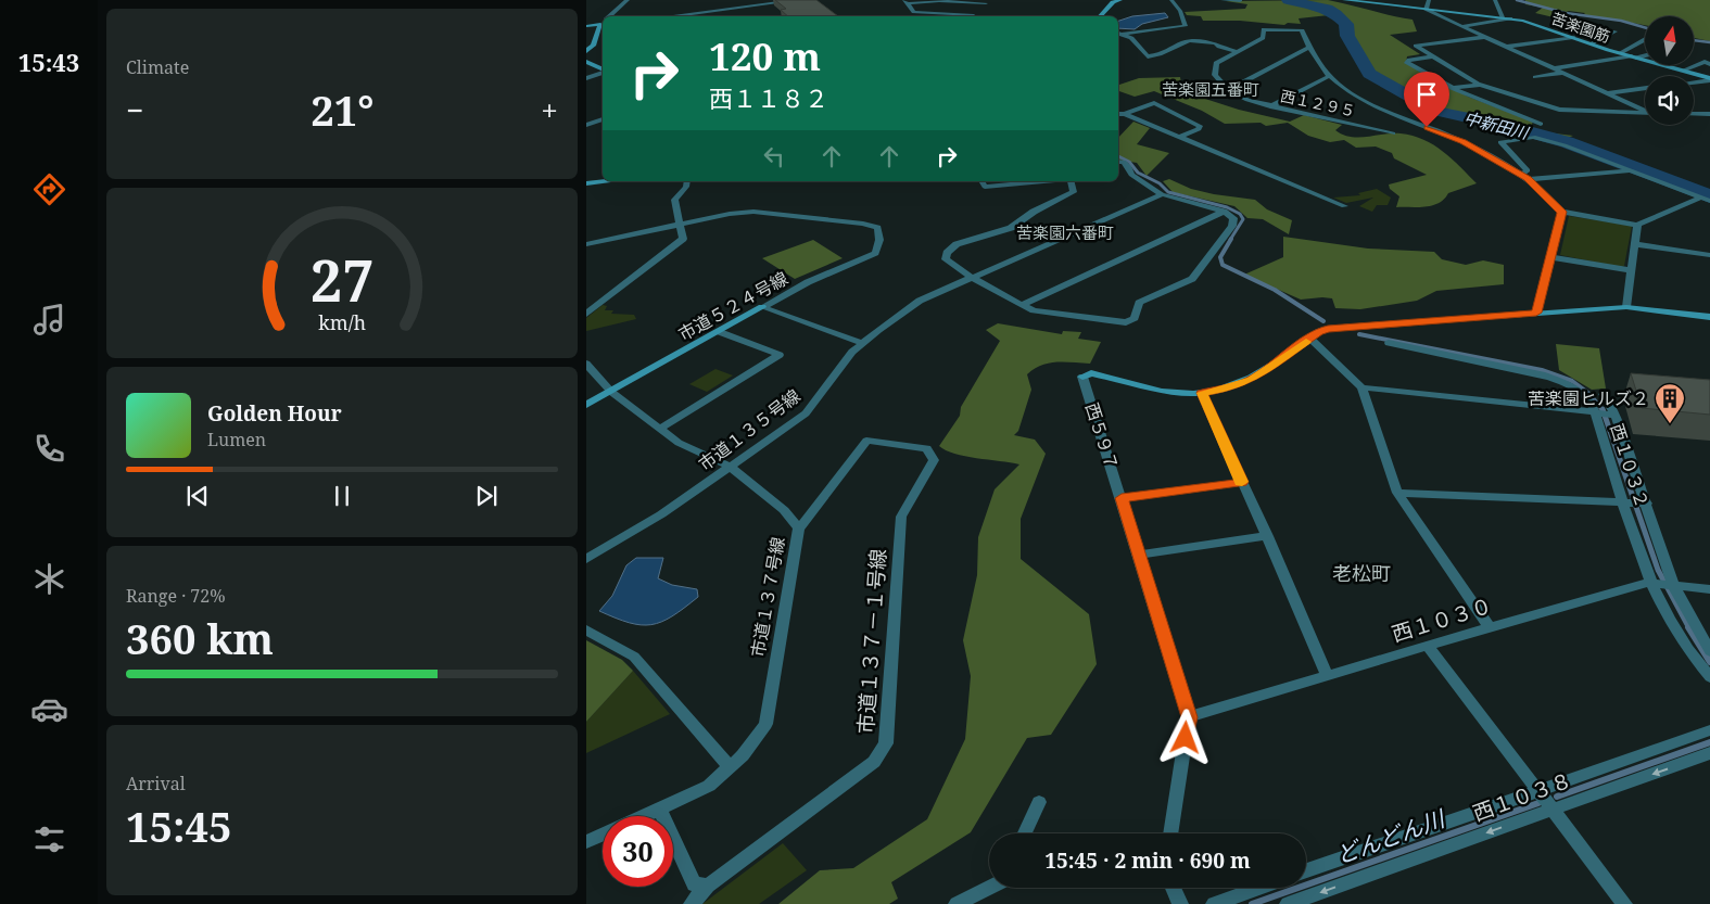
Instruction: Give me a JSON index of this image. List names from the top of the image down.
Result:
{
  "streets": {
    "street": [
      "苦楽園筋",
      "西１２９５",
      "市道５２４号線",
      "市道１３５号線",
      "西５９７",
      "西１０３２",
      "市道１３７号線",
      "西１０３０",
      "市道１３７－１号線",
      "西１０３８"
    ]
  },
  "crossings": [
    ["市道５２４号線", "市道１３７号線"],
    ["市道１３５号線", "市道１３７号線"],
    ["西５９７", "西１０３０"],
    ["西１０３２", "西１０３０"],
    ["市道１３７号線", "市道１３７－１号線"]
  ],
  "districts": ["苦楽園五番町", "苦楽園六番町", "老松町"],
  "water": ["中新田川", "どんどん川"],
  "places": {
    "building": ["苦楽園ヒルズ２"]
  },
  "north": "top",
  "page": {
    "tabs": "15:43",
    "tile": [
      "Climate",
      ["Range · 72%", "360 km"],
      ["Arrival", "15:45"]
    ],
    "turn": ["120 m", "西１１８２"],
    "heat": ["−", "21°", "+"],
    "song": ["Golden Hour", "Lumen"],
    "limit": "30",
    "trip": "15:45 · 2 min · 690 m",
    "gauge": ["27", "km/h"]
  }
}
